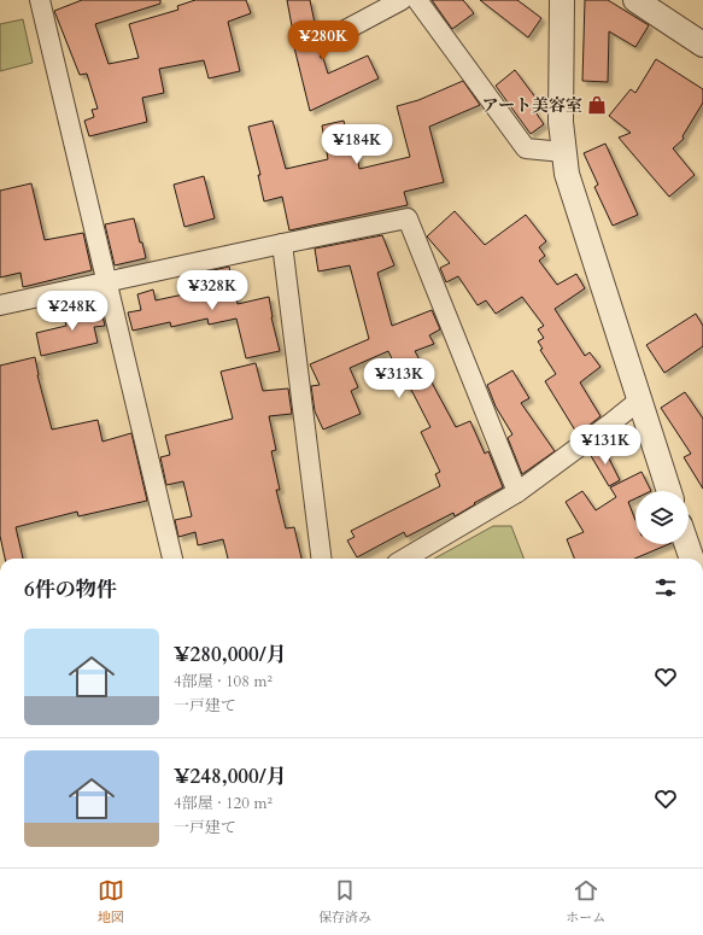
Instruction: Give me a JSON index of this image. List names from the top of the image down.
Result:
{
  "places": {
    "shop": ["アート美容室"]
  },
  "page": {
    "price": [
      "¥280K",
      "¥184K",
      "¥328K",
      "¥248K",
      "¥313K",
      "¥131K"
    ],
    "heading": "6件の物件",
    "list": [
      {
        "name": "¥280,000/月",
        "note": "4部屋 · 108 m² · 一戸建て"
      },
      {
        "name": "¥248,000/月",
        "note": "4部屋 · 120 m² · 一戸建て"
      }
    ],
    "tabs": ["地図", "保存済み", "ホーム"]
  }
}
